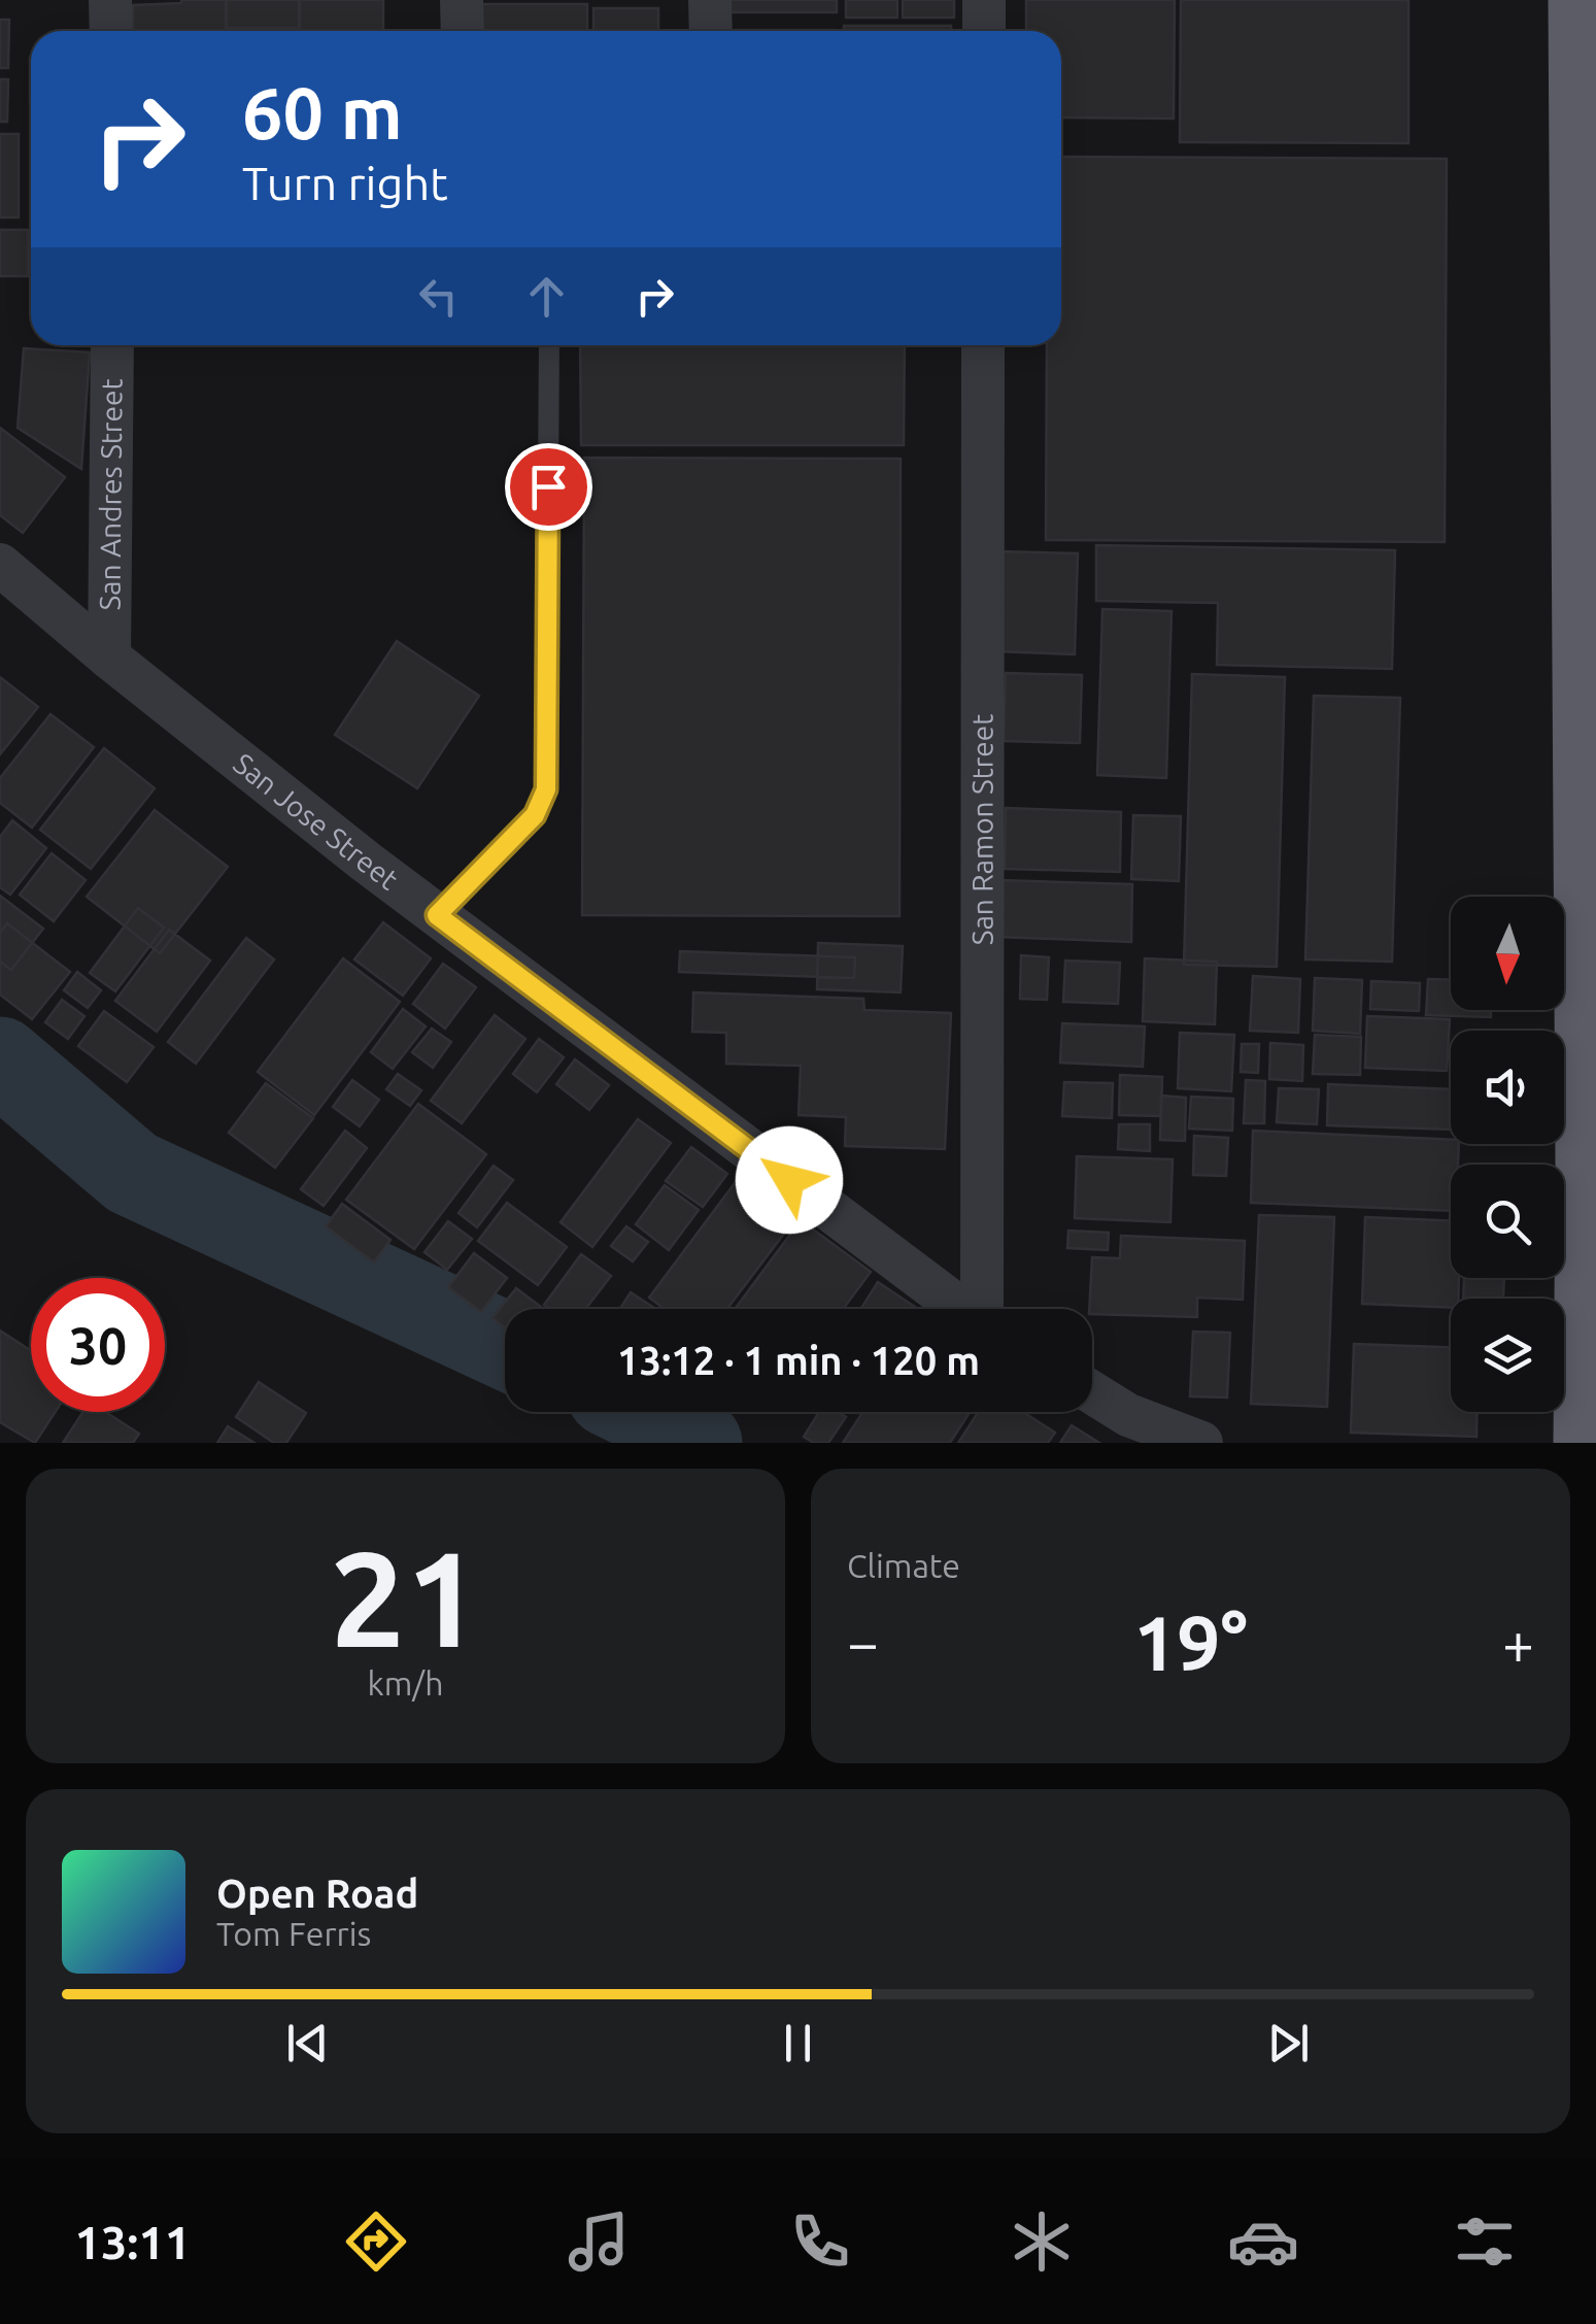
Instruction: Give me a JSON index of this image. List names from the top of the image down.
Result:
{
  "streets": {
    "street": ["San Andres Street", "San Jose Street", "San Ramon Street"]
  },
  "crossings": [
    ["San Andres Street", "San Jose Street"]
  ],
  "north": "bottom",
  "page": {
    "turn": ["60 m", "Turn right"],
    "limit": "30",
    "trip": "13:12 · 1 min · 120 m",
    "tile": [
      ["21", "km/h"],
      "Climate"
    ],
    "heat": ["−", "19°", "+"],
    "song": ["Open Road", "Tom Ferris"],
    "tabs": "13:11"
  }
}
